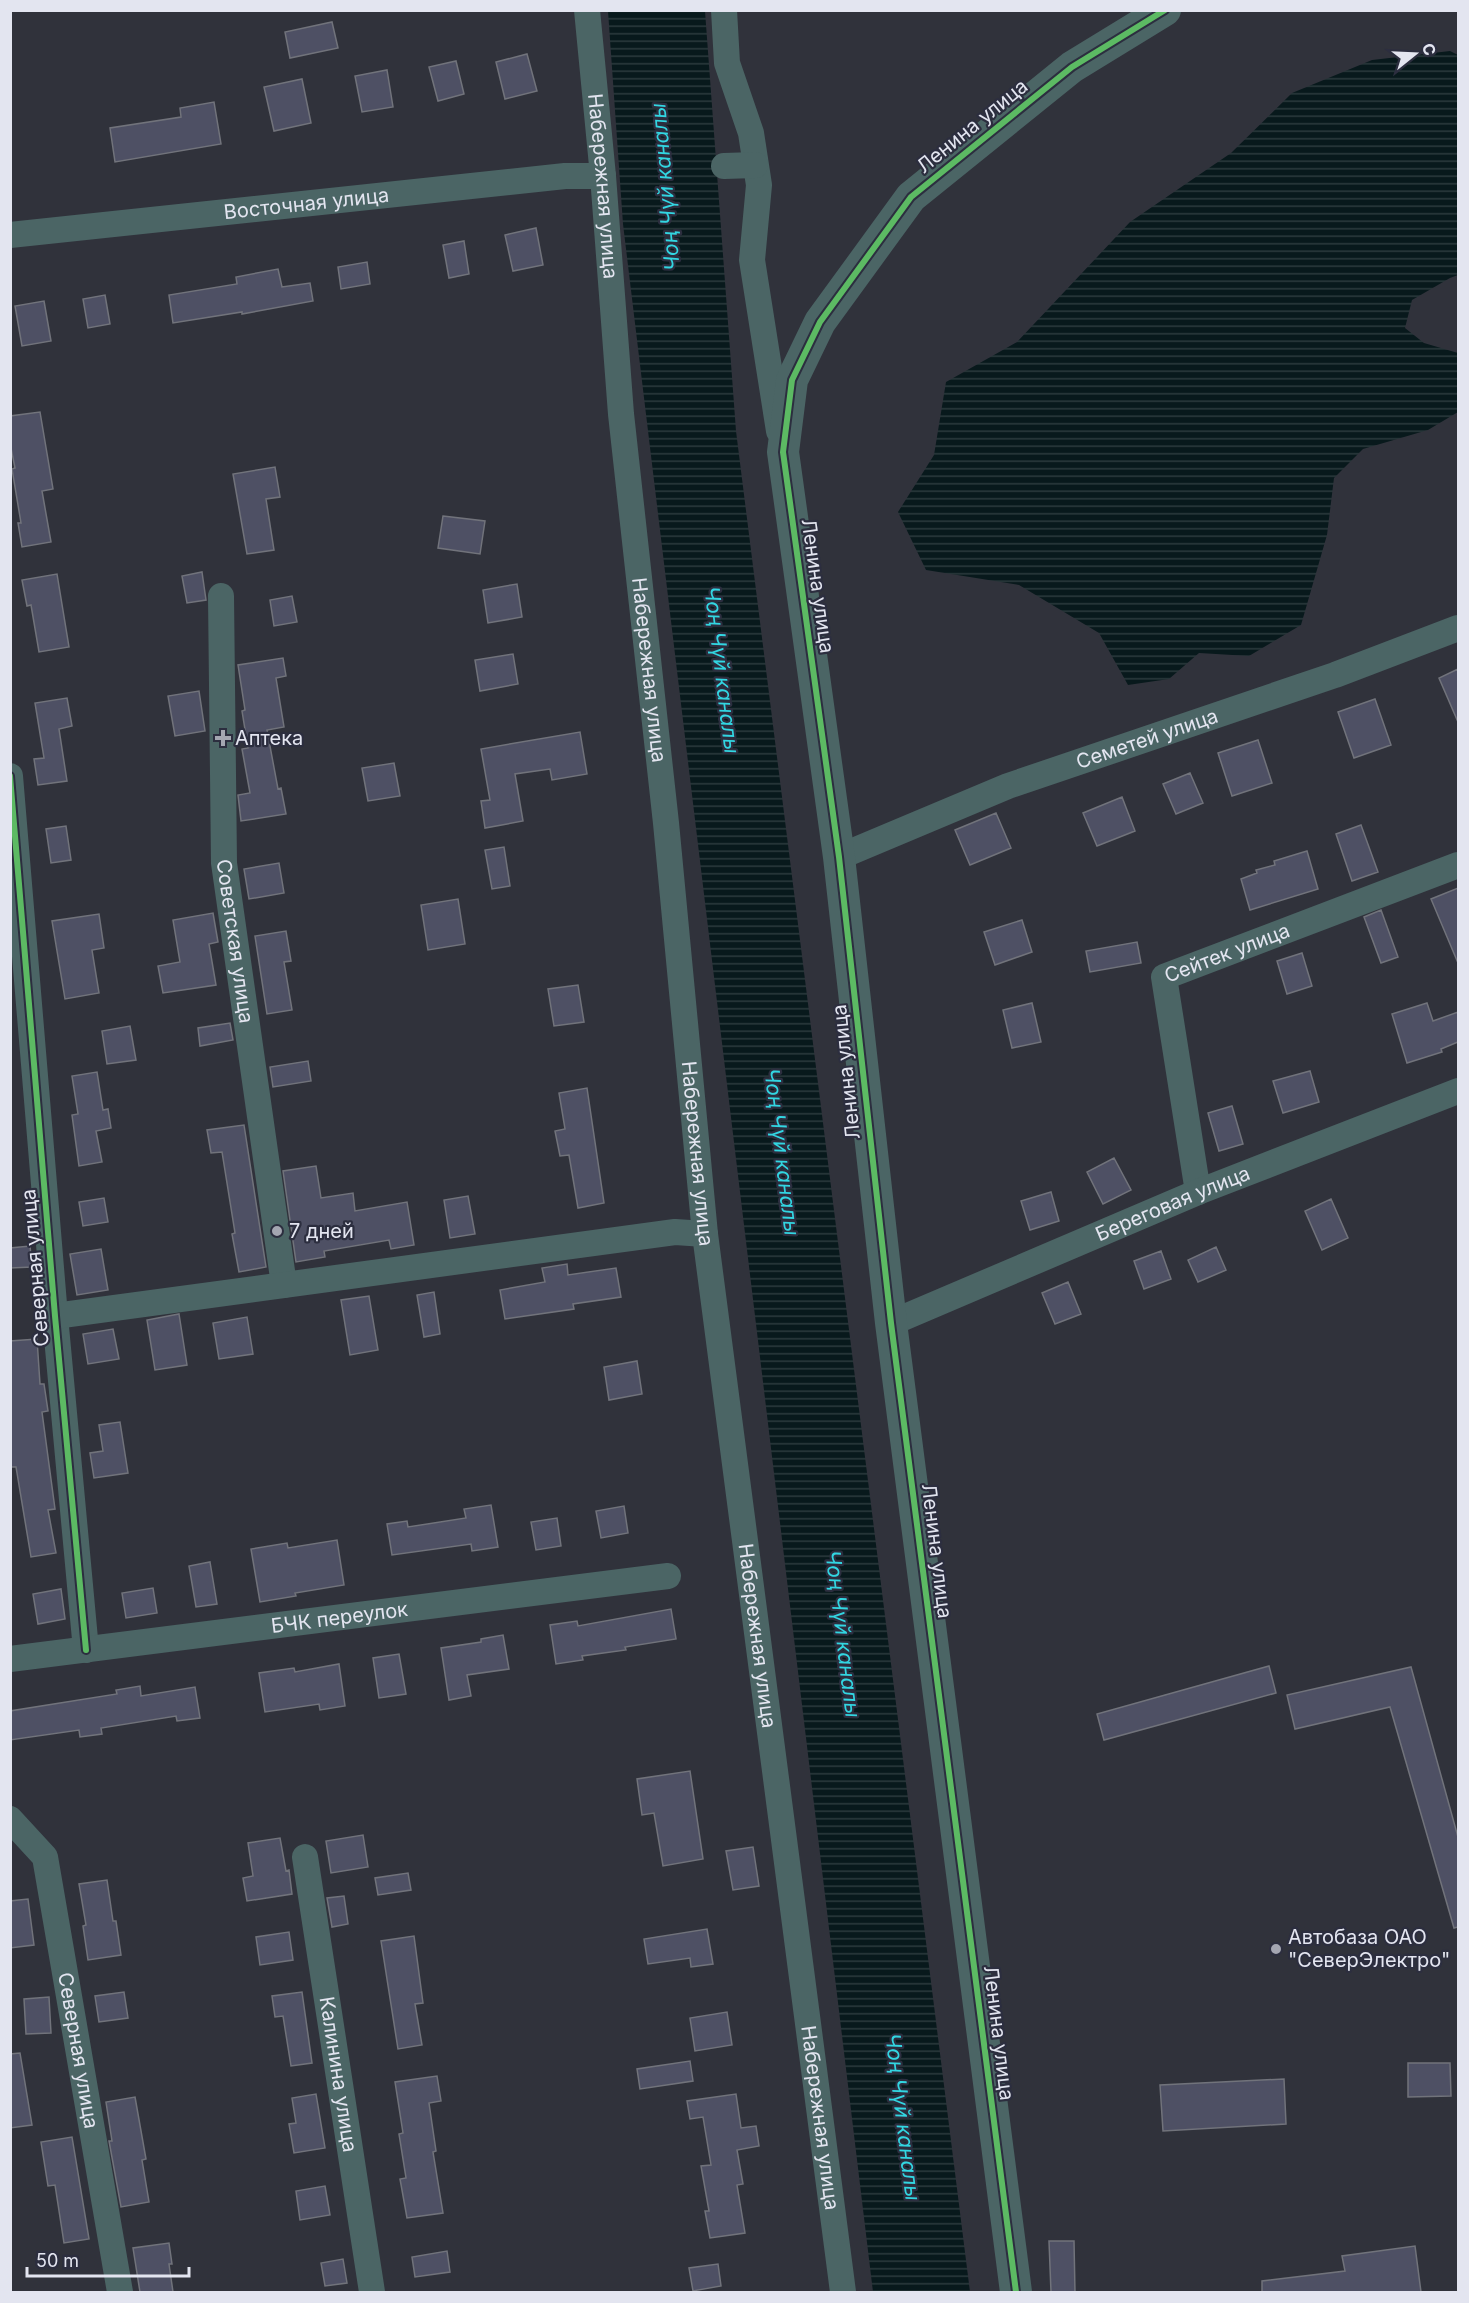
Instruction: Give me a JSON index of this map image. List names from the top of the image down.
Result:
{
  "streets": {
    "street": [
      "Ленина улица",
      "Набережная улица",
      "Восточная улица",
      "Семетей улица",
      "Советская улица",
      "Сейтек улица",
      "Береговая улица",
      "Северная улица",
      "БЧК переулок",
      "Калинина улица"
    ]
  },
  "crossings": [
    ["Ленина улица", "Семетей улица"],
    ["Ленина улица", "Береговая улица"],
    ["Набережная улица", "Восточная улица"],
    ["Сейтек улица", "Береговая улица"],
    ["Северная улица", "БЧК переулок"]
  ],
  "water": ["Чоң Чүй каналы"],
  "places": {
    "health": ["Аптека"],
    "other": ["7 дней", "Автобаза ОАО \"СеверЭлектро\""]
  },
  "scale_bar": "50 m",
  "north": "right"
}
